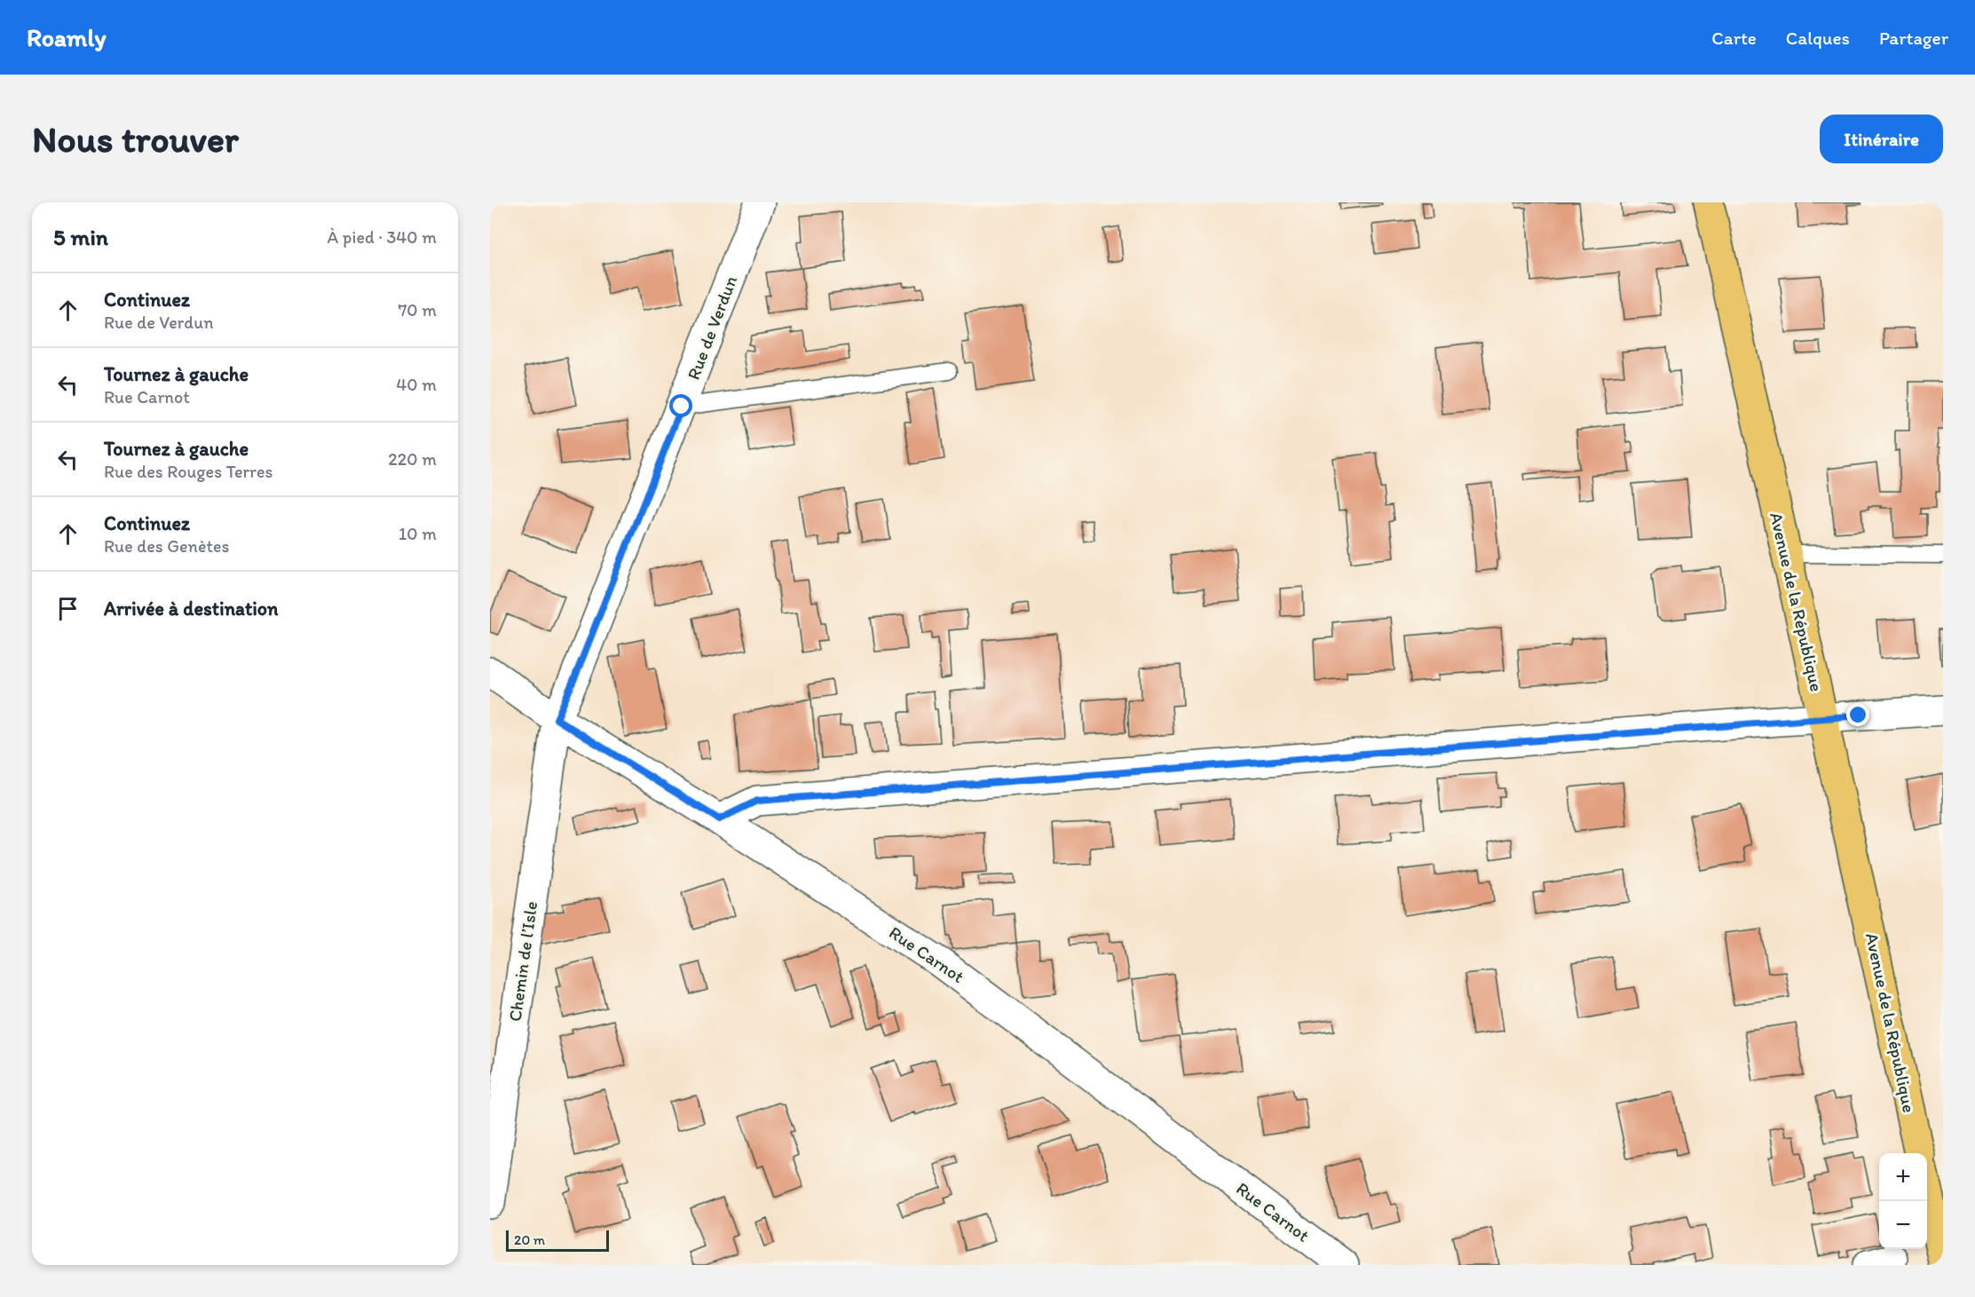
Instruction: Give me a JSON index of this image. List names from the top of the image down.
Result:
{
  "streets": {
    "main road": ["Avenue de la République"],
    "street": ["Rue de Verdun", "Rue Carnot", "Chemin de l’Isle"]
  },
  "crossings": [
    ["Rue de Verdun", "Rue Carnot"],
    ["Rue de Verdun", "Chemin de l’Isle"],
    ["Rue Carnot", "Chemin de l’Isle"]
  ],
  "scale_bar": "20 m",
  "page": {
    "header": "Roamly",
    "nav": ["Carte", "Calques", "Partager"],
    "buttons": "Itinéraire",
    "title": "Nous trouver",
    "heading": ["5 min", "À pied · 340 m"],
    "list": [
      ["Continuez", "Rue de Verdun", "70 m"],
      ["Tournez à gauche", "Rue Carnot", "40 m"],
      ["Tournez à gauche", "Rue des Rouges Terres", "220 m"],
      ["Continuez", "Rue des Genètes", "10 m"],
      "Arrivée à destination"
    ],
    "map_buttons": ["+", "−"],
    "scale": "20 m"
  }
}
